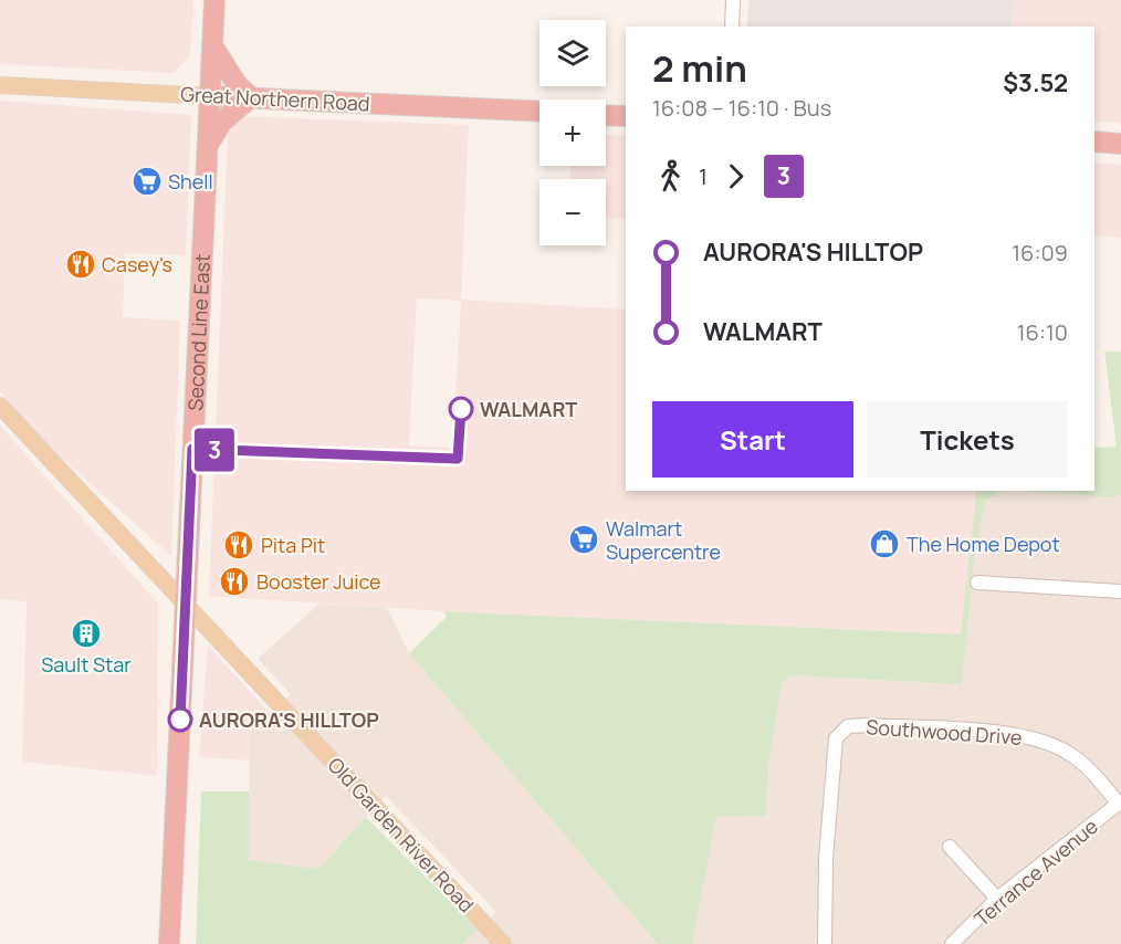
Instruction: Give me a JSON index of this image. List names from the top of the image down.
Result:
{
  "streets": {
    "highway": ["Great Northern Road", "Second Line East"],
    "main road": ["Old Garden River Road"],
    "street": ["Southwood Drive", "Terrance Avenue"]
  },
  "crossings": [
    ["Great Northern Road", "Second Line East"],
    ["Second Line East", "Old Garden River Road"],
    ["Southwood Drive", "Terrance Avenue"]
  ],
  "places": {
    "supermarket": ["Shell", "Walmart Supercentre"],
    "restaurant": ["Casey's", "Pita Pit", "Booster Juice"],
    "other": ["WALMART", "AURORA'S HILLTOP"],
    "shop": ["The Home Depot"],
    "building": ["Sault Star"]
  },
  "lines": ["bus line 3"],
  "page": {
    "on_map": "3",
    "map_buttons": ["+", "−"],
    "heading": ["2 min", "16:08 – 16:10 · Bus", "$3.52"],
    "legs": ["1", "3"],
    "list": [
      {
        "name": "AURORA'S HILLTOP",
        "value": "16:09"
      },
      {
        "name": "WALMART",
        "value": "16:10"
      }
    ],
    "buttons": ["Start", "Tickets"]
  }
}
